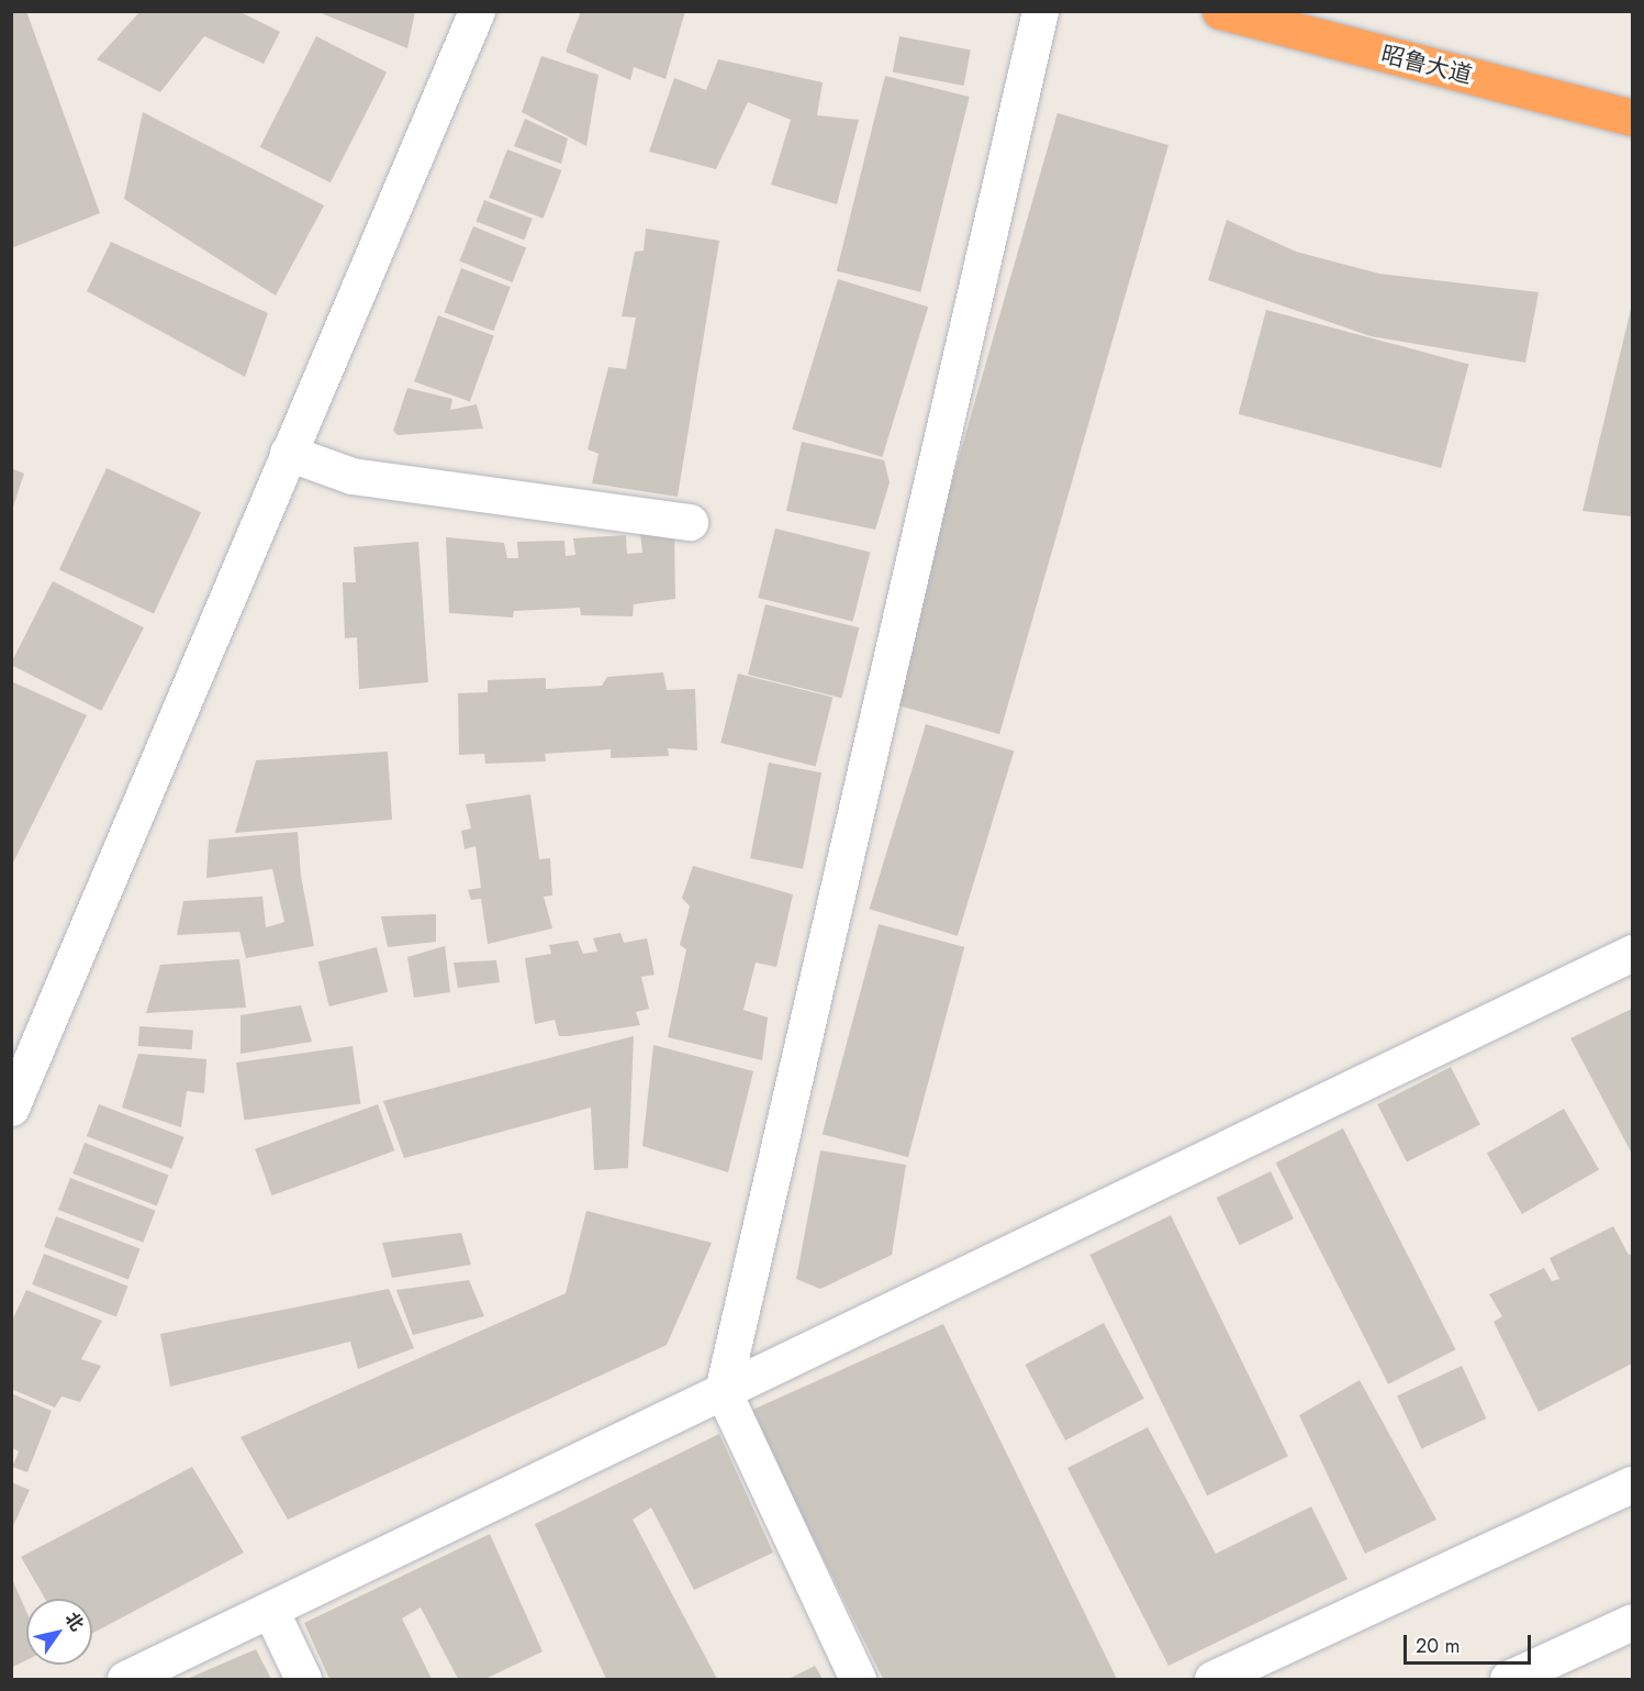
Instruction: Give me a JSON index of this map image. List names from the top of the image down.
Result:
{
  "streets": {
    "highway": ["昭鲁大道"]
  },
  "scale_bar": "20 m",
  "north": "top right"
}
